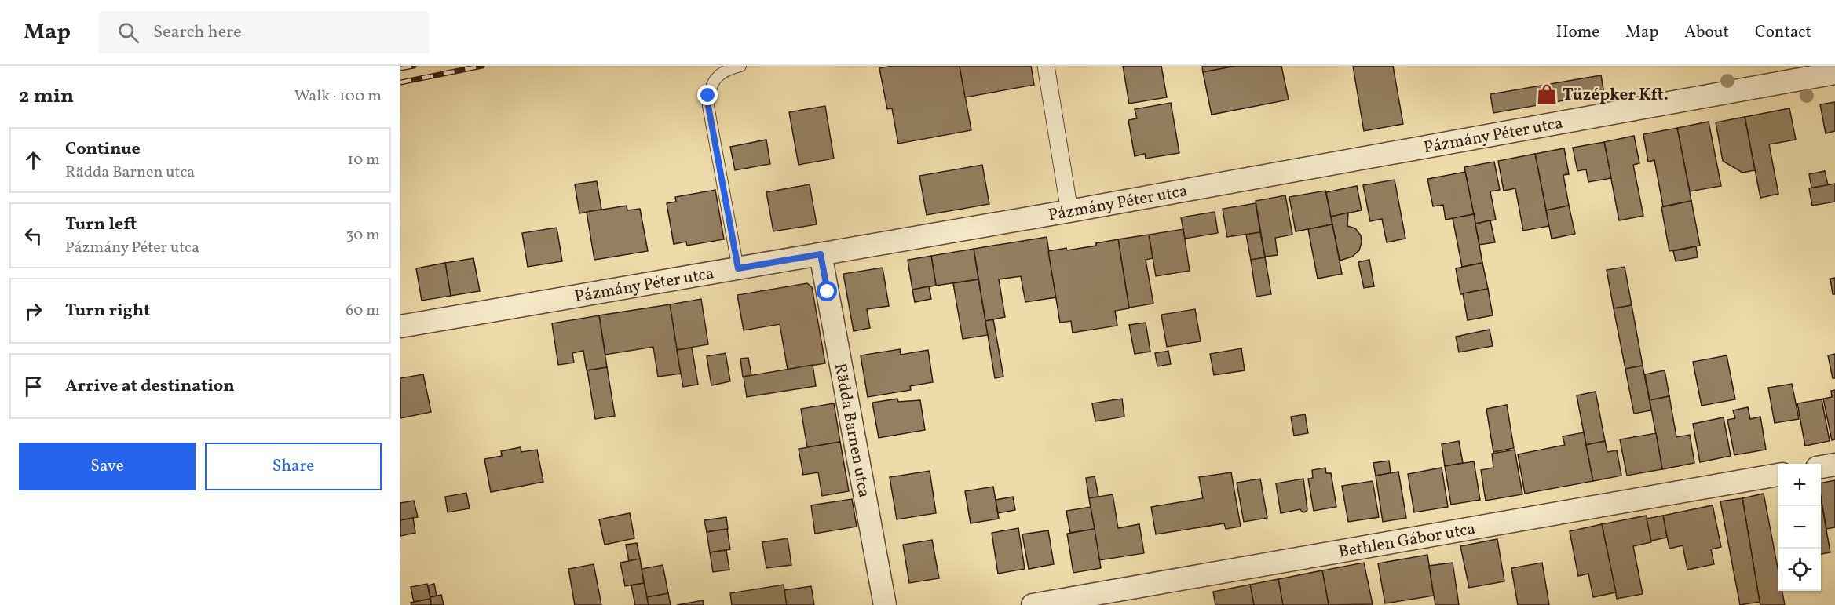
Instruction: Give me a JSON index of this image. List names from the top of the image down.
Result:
{
  "streets": {
    "street": ["Pázmány Péter utca", "Rädda Barnen utca", "Bethlen Gábor utca"]
  },
  "crossings": [
    ["Pázmány Péter utca", "Rädda Barnen utca"]
  ],
  "places": {
    "shop": ["Tüzépker Kft."]
  },
  "page": {
    "header": "Map",
    "search": "Search here",
    "nav": [
      "Home",
      "Map",
      "About",
      "Contact"
    ],
    "heading": ["2 min", "Walk · 100 m"],
    "list": [
      ["Continue", "Rädda Barnen utca", "10 m"],
      ["Turn left", "Pázmány Péter utca", "30 m"],
      ["Turn right", "60 m"],
      "Arrive at destination"
    ],
    "buttons": ["Save", "Share"],
    "map_buttons": ["+", "−"]
  }
}
